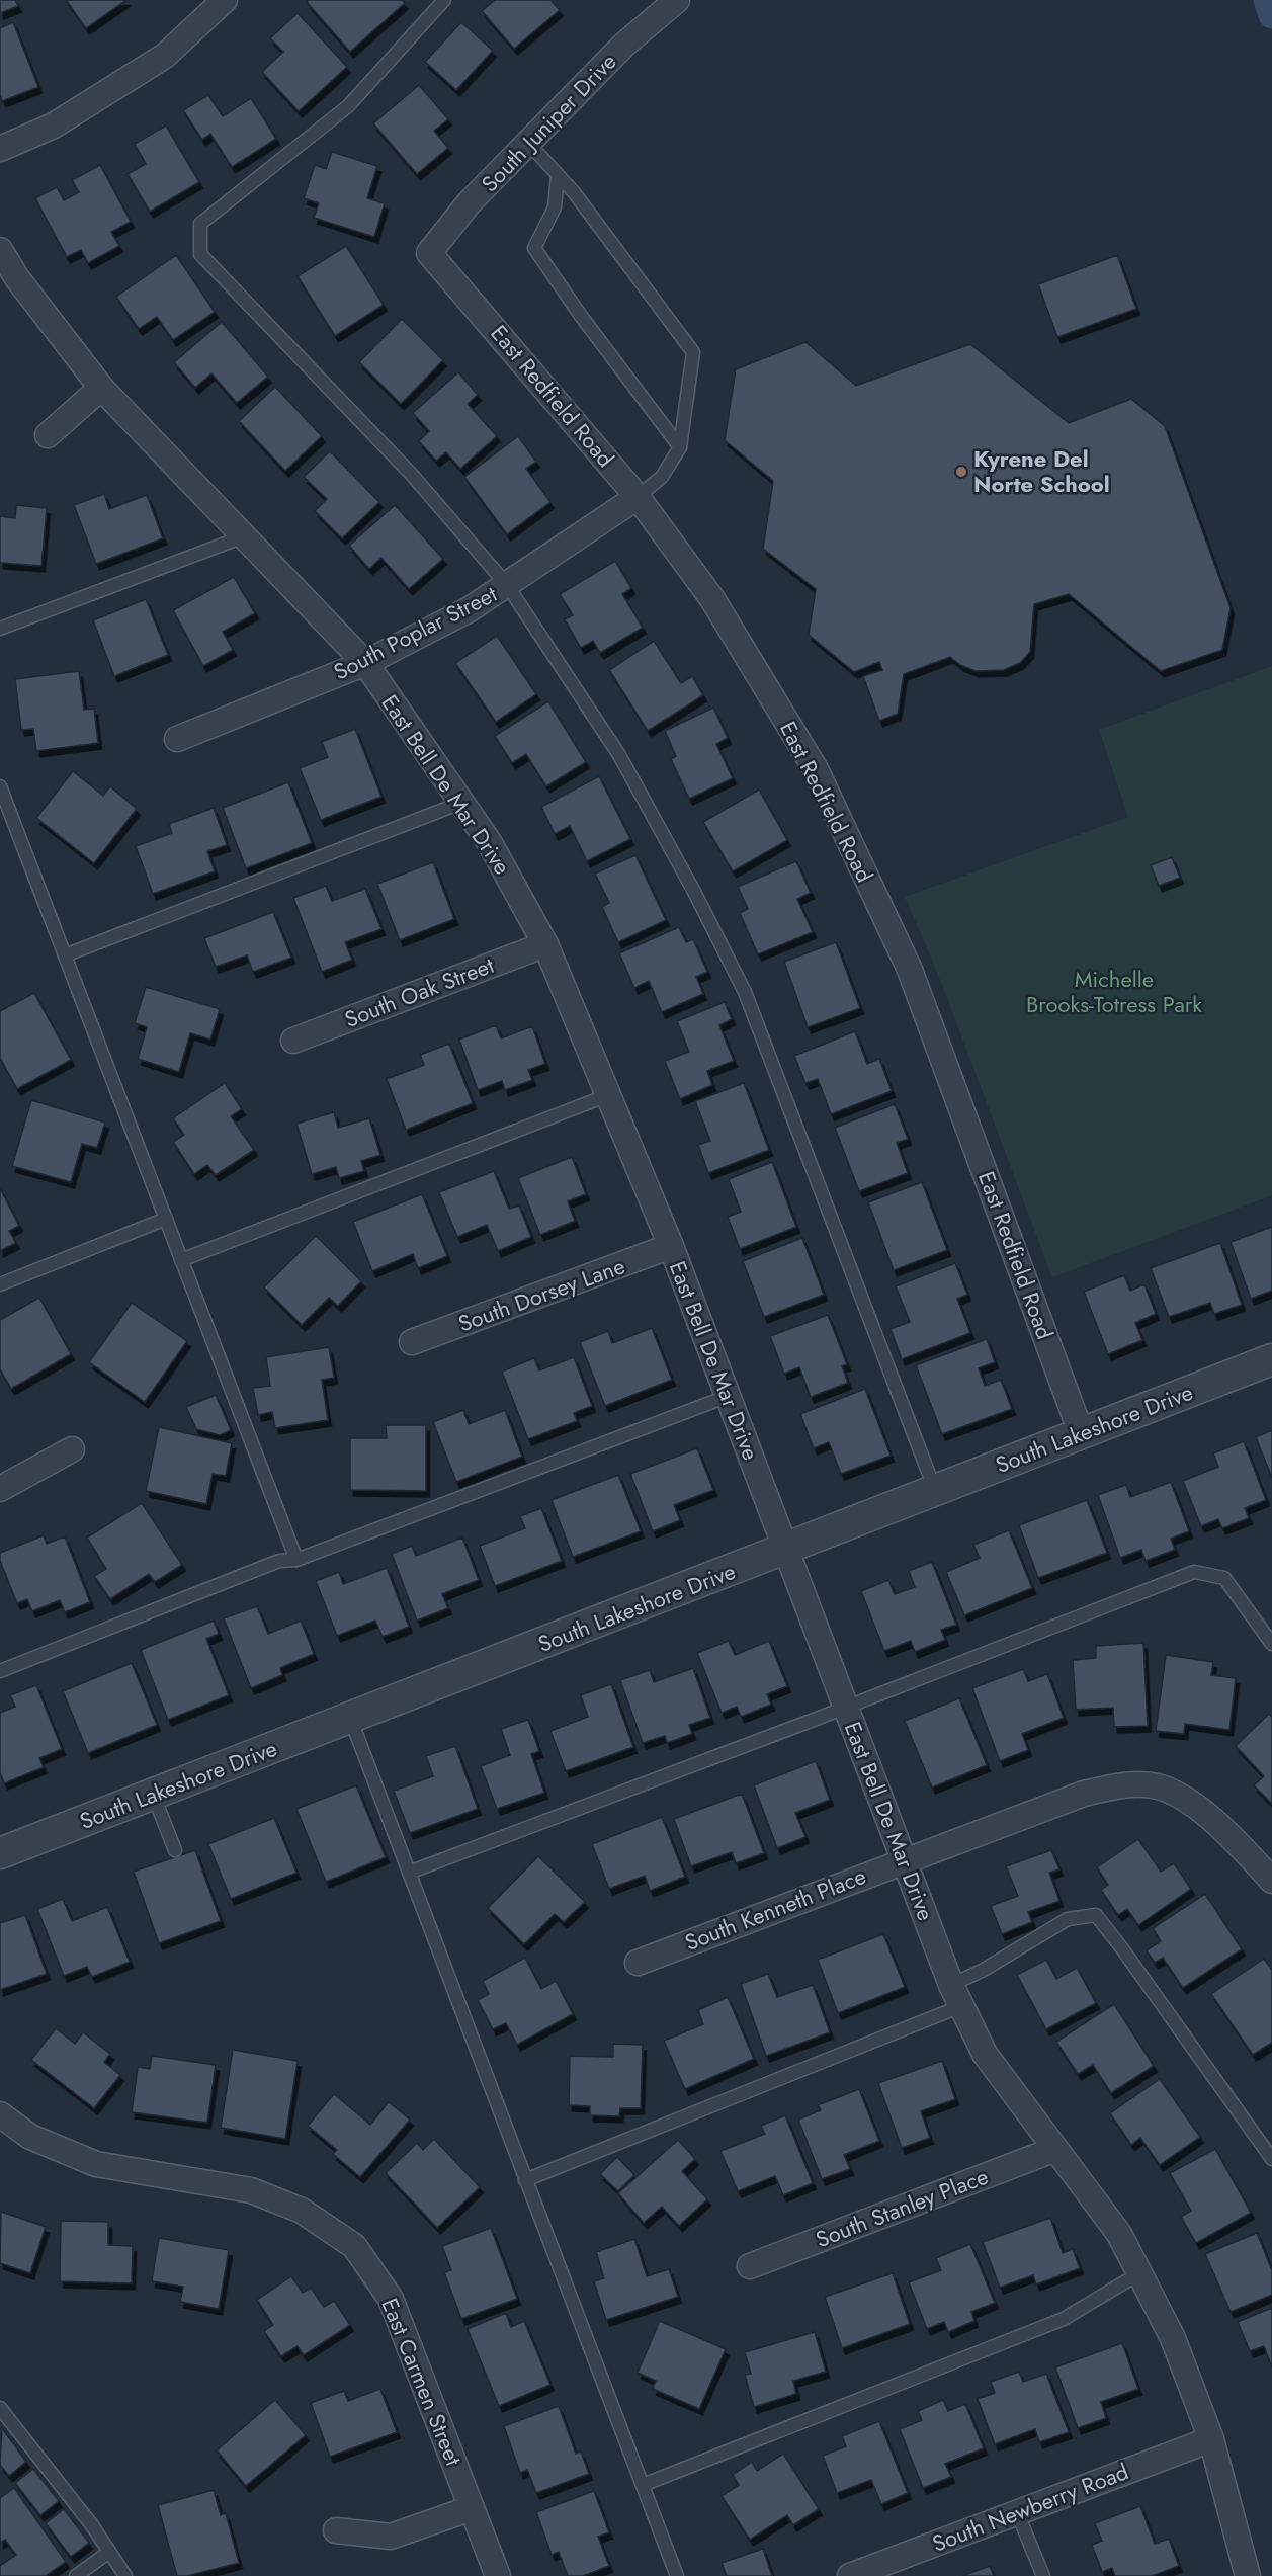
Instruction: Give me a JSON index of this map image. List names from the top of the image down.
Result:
{
  "streets": {
    "street": [
      "South Juniper Drive",
      "East Redfield Road",
      "South Poplar Street",
      "East Bell De Mar Drive",
      "South Oak Street",
      "South Dorsey Lane",
      "South Lakeshore Drive",
      "South Kenneth Place",
      "South Stanley Place",
      "East Carmen Street",
      "South Newberry Road"
    ]
  },
  "crossings": [
    ["South Juniper Drive", "East Redfield Road"],
    ["East Redfield Road", "South Poplar Street"],
    ["East Redfield Road", "South Lakeshore Drive"],
    ["South Poplar Street", "East Bell De Mar Drive"],
    ["East Bell De Mar Drive", "South Oak Street"],
    ["East Bell De Mar Drive", "South Dorsey Lane"],
    ["East Bell De Mar Drive", "South Lakeshore Drive"],
    ["East Bell De Mar Drive", "South Kenneth Place"],
    ["East Bell De Mar Drive", "South Stanley Place"],
    ["East Bell De Mar Drive", "South Newberry Road"]
  ],
  "parks": ["Michelle Brooks-Totress Park"],
  "places": ["Kyrene Del Norte School"]
}
